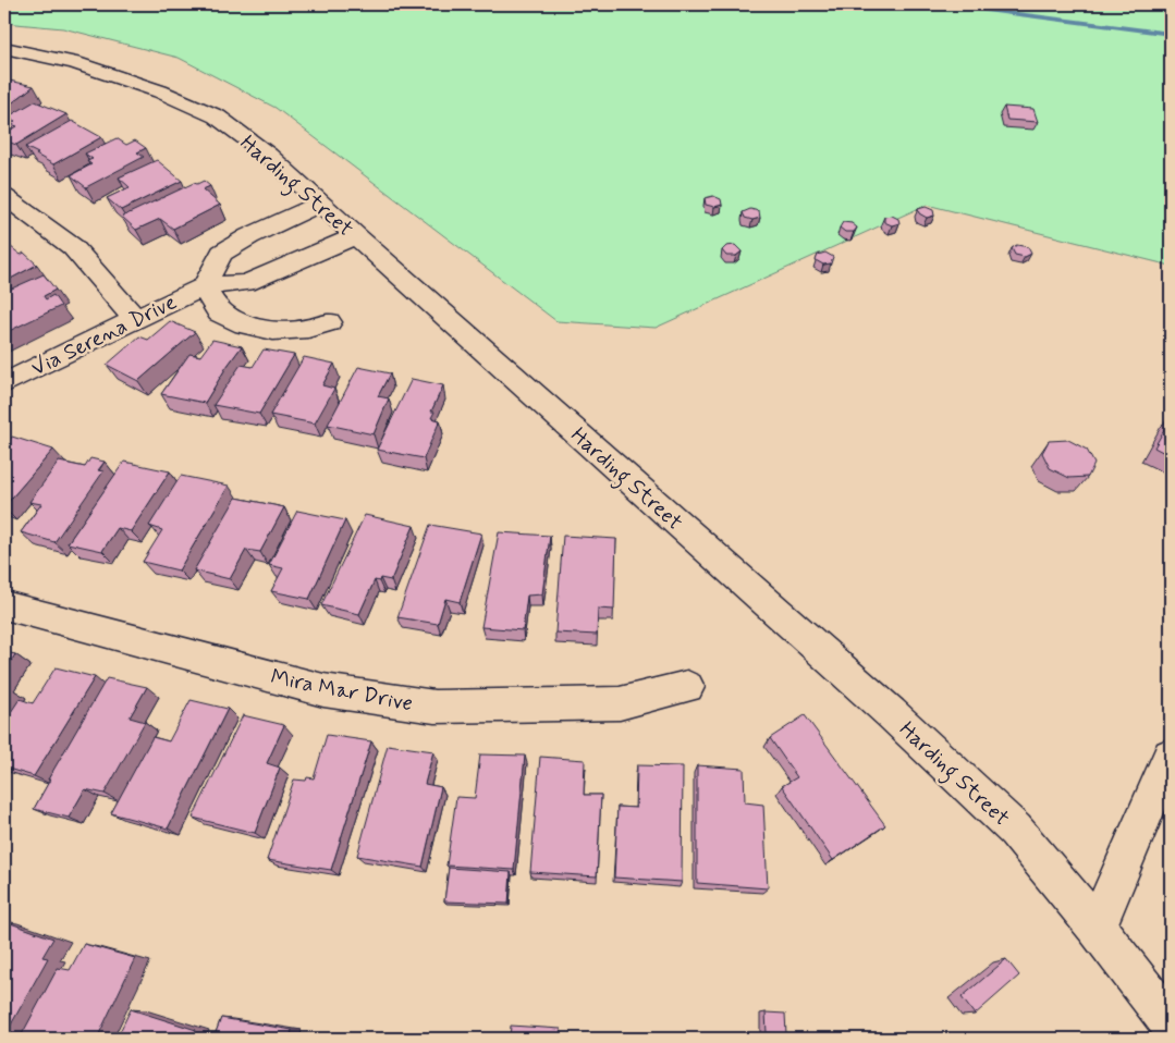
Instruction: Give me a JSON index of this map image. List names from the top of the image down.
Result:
{
  "streets": {
    "street": ["Harding Street", "Via Serena Drive", "Mira Mar Drive"]
  },
  "crossings": [
    ["Harding Street", "Via Serena Drive"]
  ]
}
